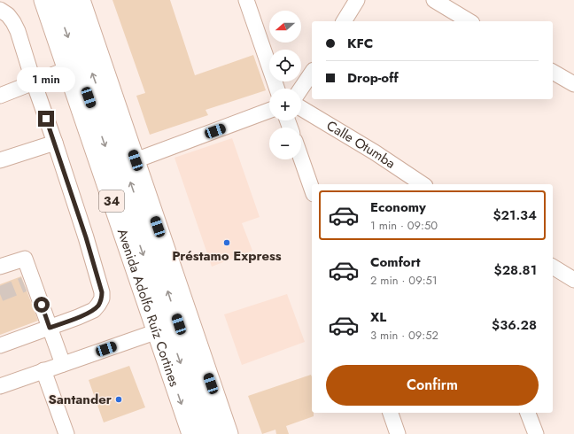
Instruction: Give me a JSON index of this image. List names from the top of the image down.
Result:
{
  "streets": {
    "main road": ["34", "Avenida Adolfo Ruíz Cortines"],
    "street": ["Calle Otumba"]
  },
  "places": ["Préstamo Express", "Santander"],
  "north": "left",
  "page": {
    "map_buttons": ["+", "−"],
    "banner": ["KFC", "Drop-off"],
    "bubble": "1 min",
    "list": [
      {
        "name": "Economy",
        "note": "1 min · 09:50",
        "value": "$21.34"
      },
      {
        "name": "Comfort",
        "note": "2 min · 09:51",
        "value": "$28.81"
      },
      {
        "name": "XL",
        "note": "3 min · 09:52",
        "value": "$36.28"
      }
    ],
    "buttons": "Confirm"
  }
}
